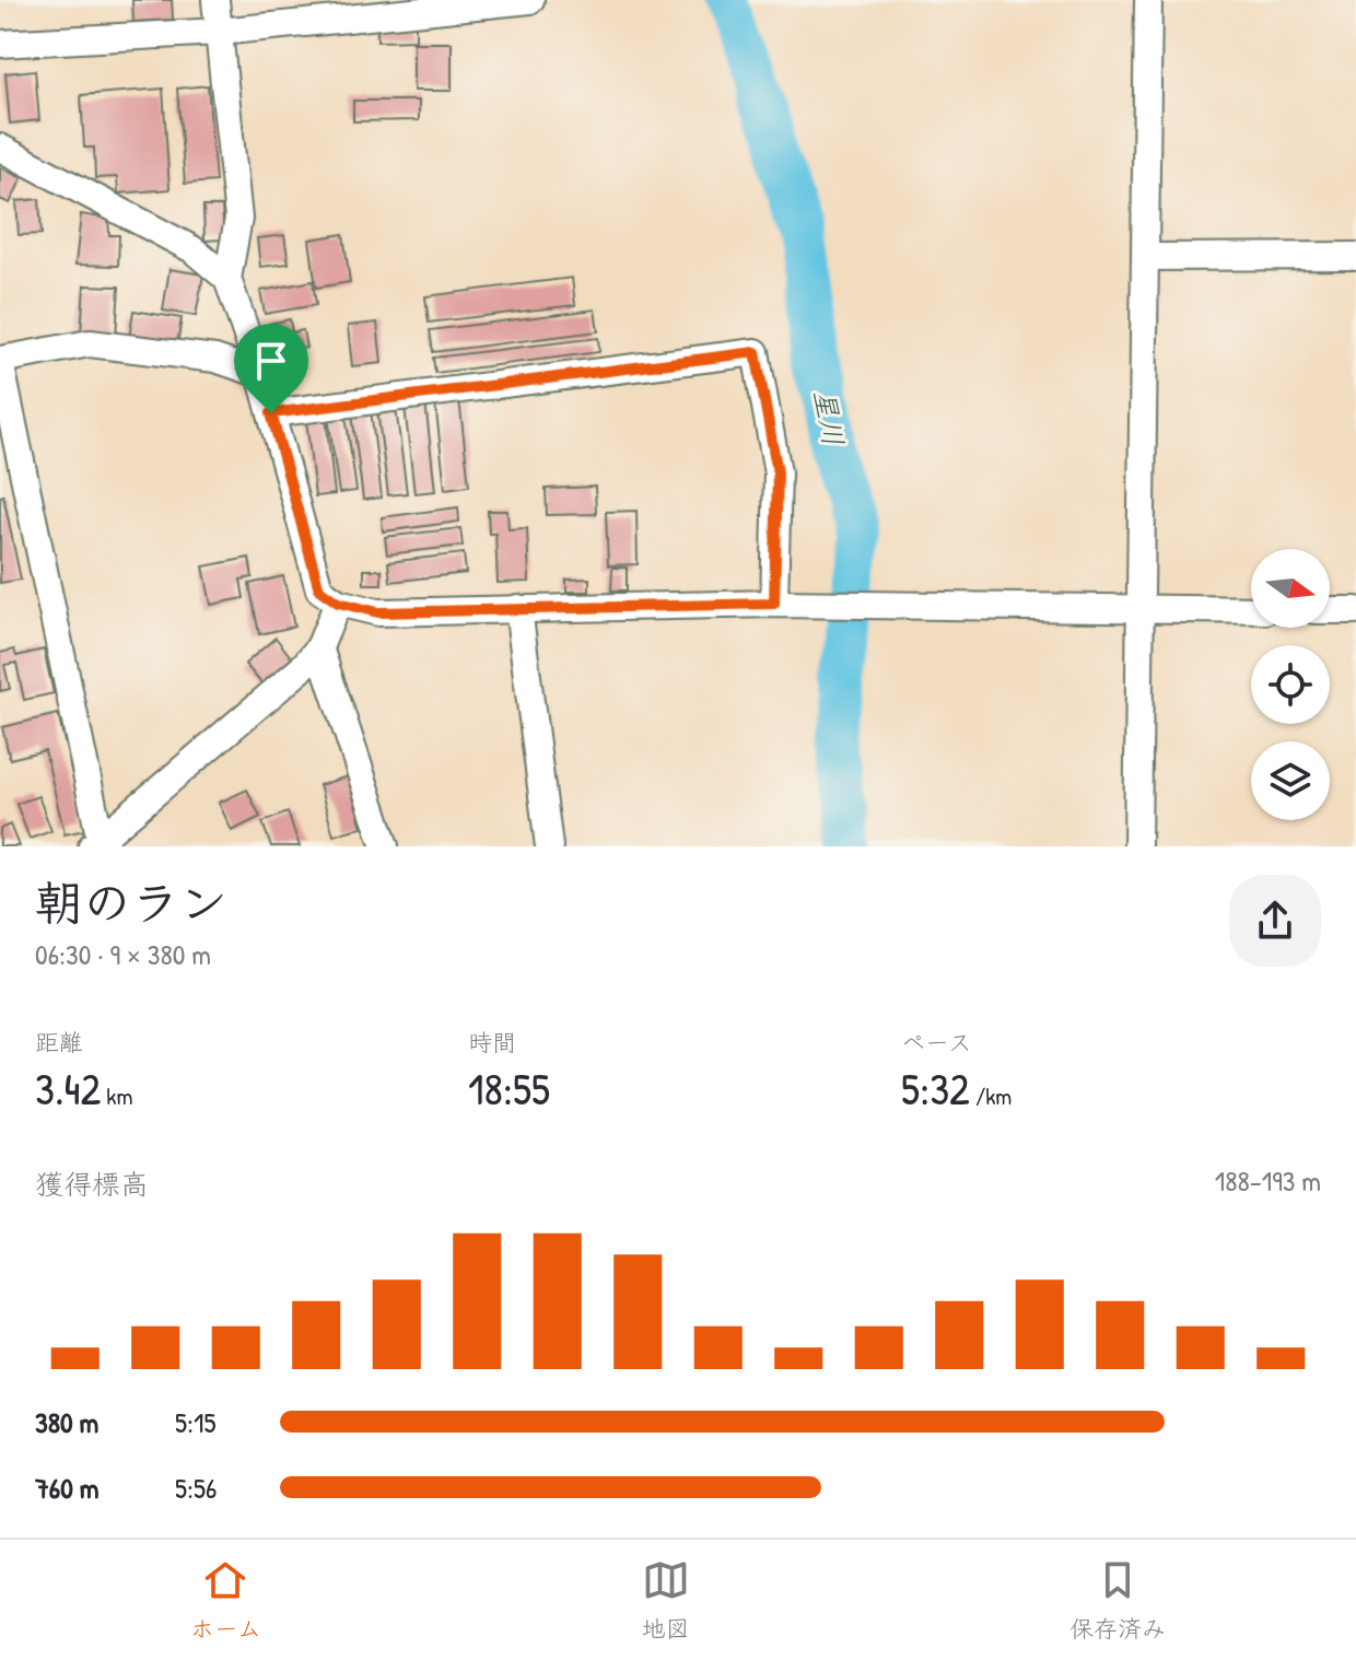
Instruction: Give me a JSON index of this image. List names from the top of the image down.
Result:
{
  "water": ["星川"],
  "north": "right",
  "page": {
    "heading": ["朝のラン", "06:30 · 9 × 380 m"],
    "stats": [
      ["距離", "3.42 km"],
      ["時間", "18:55"],
      ["ペース", "5:32 /km"]
    ],
    "chart": ["獲得標高", "188–193 m"],
    "list": [
      {
        "name": "380 m",
        "note": "5:15"
      },
      {
        "name": "760 m",
        "note": "5:56"
      }
    ],
    "tabs": ["ホーム", "地図", "保存済み"]
  }
}
